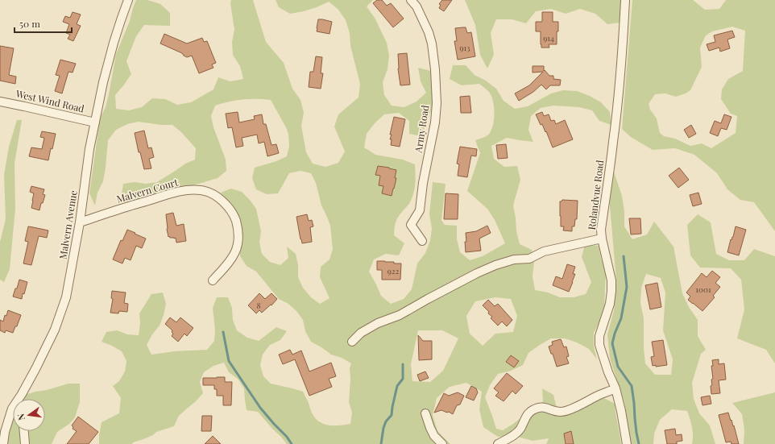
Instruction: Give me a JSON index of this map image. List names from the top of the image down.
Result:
{
  "streets": {
    "street": [
      "West Wind Road",
      "Army Road",
      "Malvern Court",
      "Rolandvue Road",
      "Malvern Avenue"
    ]
  },
  "crossings": [
    ["West Wind Road", "Malvern Avenue"],
    ["Malvern Court", "Malvern Avenue"]
  ],
  "house_numbers": [
    "914",
    "913",
    "922",
    "1001",
    "8"
  ],
  "scale_bar": "50 m",
  "north": "left"
}
